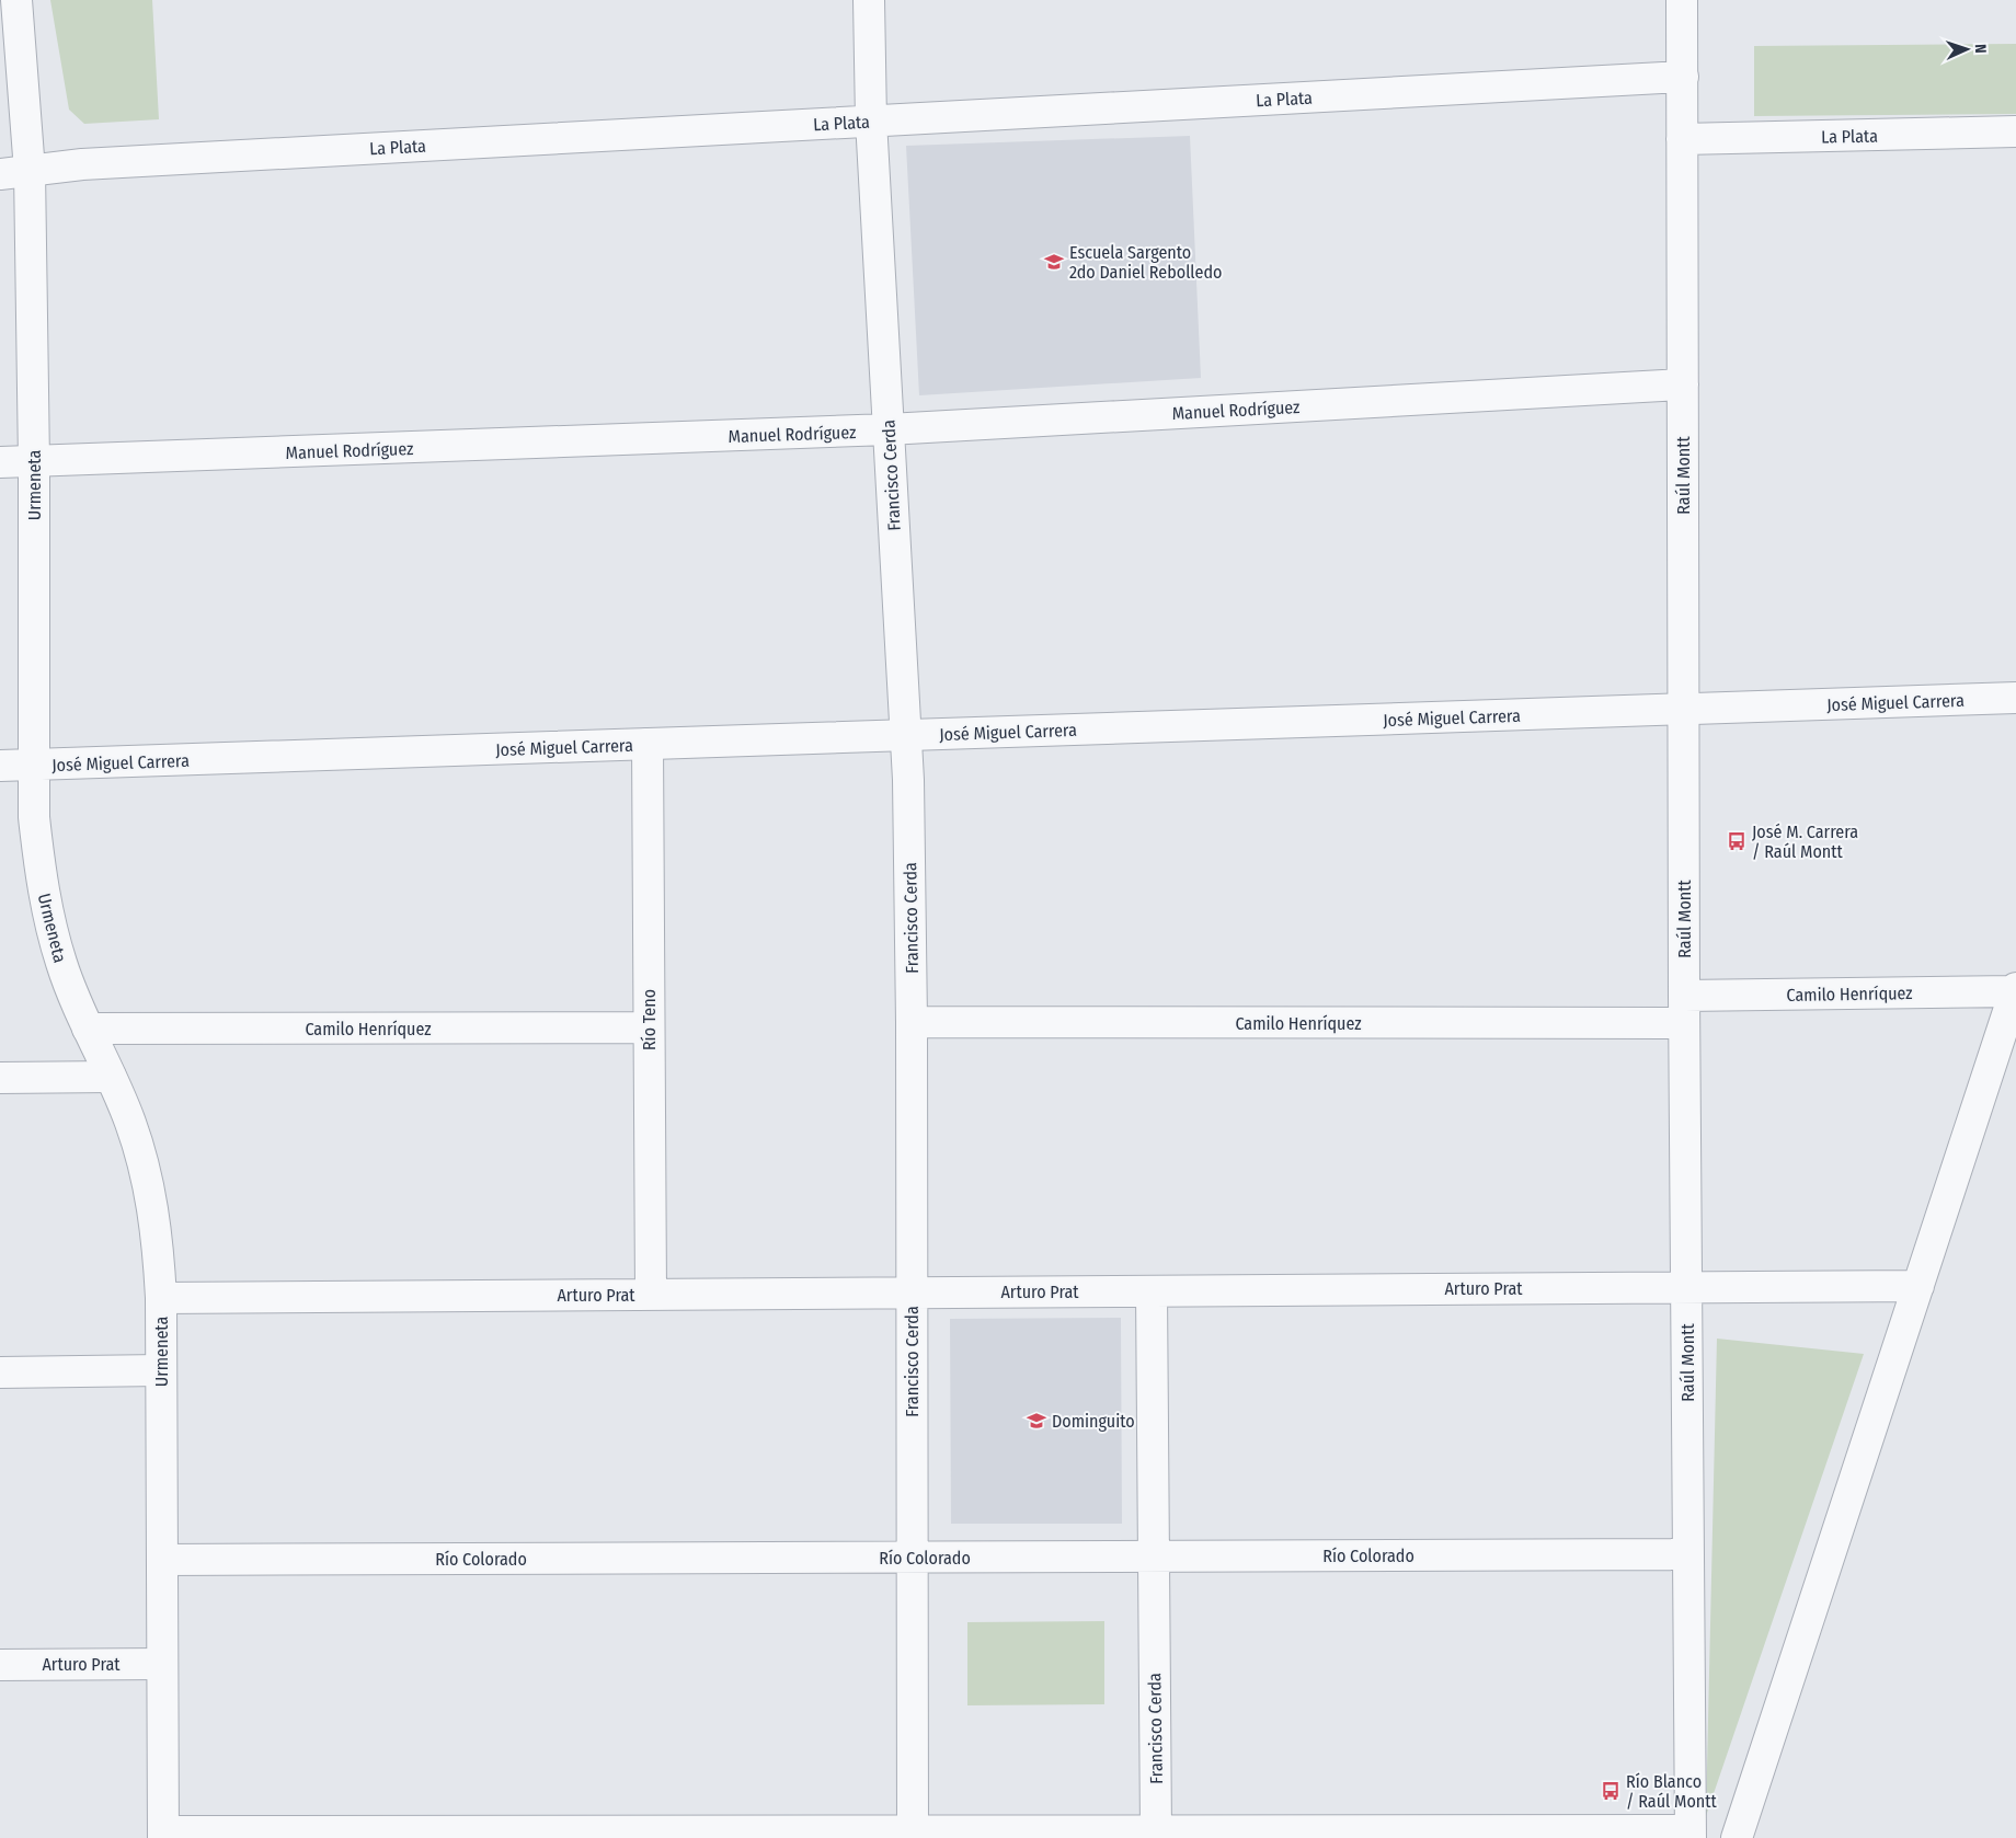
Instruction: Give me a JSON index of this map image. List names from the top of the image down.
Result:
{
  "streets": {
    "street": [
      "La Plata",
      "Manuel Rodríguez",
      "Francisco Cerda",
      "Raúl Montt",
      "Urmeneta",
      "José Miguel Carrera",
      "Camilo Henríquez",
      "Río Teno",
      "Arturo Prat",
      "Río Colorado"
    ]
  },
  "crossings": [
    ["La Plata", "Francisco Cerda"],
    ["La Plata", "Raúl Montt"],
    ["La Plata", "Urmeneta"],
    ["Manuel Rodríguez", "Francisco Cerda"],
    ["Manuel Rodríguez", "Raúl Montt"],
    ["Manuel Rodríguez", "Urmeneta"],
    ["Francisco Cerda", "José Miguel Carrera"],
    ["Francisco Cerda", "Camilo Henríquez"],
    ["Francisco Cerda", "Arturo Prat"],
    ["Francisco Cerda", "Río Colorado"],
    ["Raúl Montt", "José Miguel Carrera"],
    ["Raúl Montt", "Camilo Henríquez"],
    ["Raúl Montt", "Arturo Prat"],
    ["Raúl Montt", "Río Colorado"],
    ["Urmeneta", "José Miguel Carrera"],
    ["Urmeneta", "Camilo Henríquez"],
    ["Urmeneta", "Arturo Prat"],
    ["Urmeneta", "Río Colorado"],
    ["José Miguel Carrera", "Río Teno"],
    ["Camilo Henríquez", "Río Teno"],
    ["Río Teno", "Arturo Prat"]
  ],
  "places": {
    "school or university": ["Escuela Sargento 2do Daniel Rebolledo", "Dominguito"],
    "bus stop": ["José M. Carrera / Raúl Montt", "Río Blanco / Raúl Montt"]
  },
  "north": "right"
}
